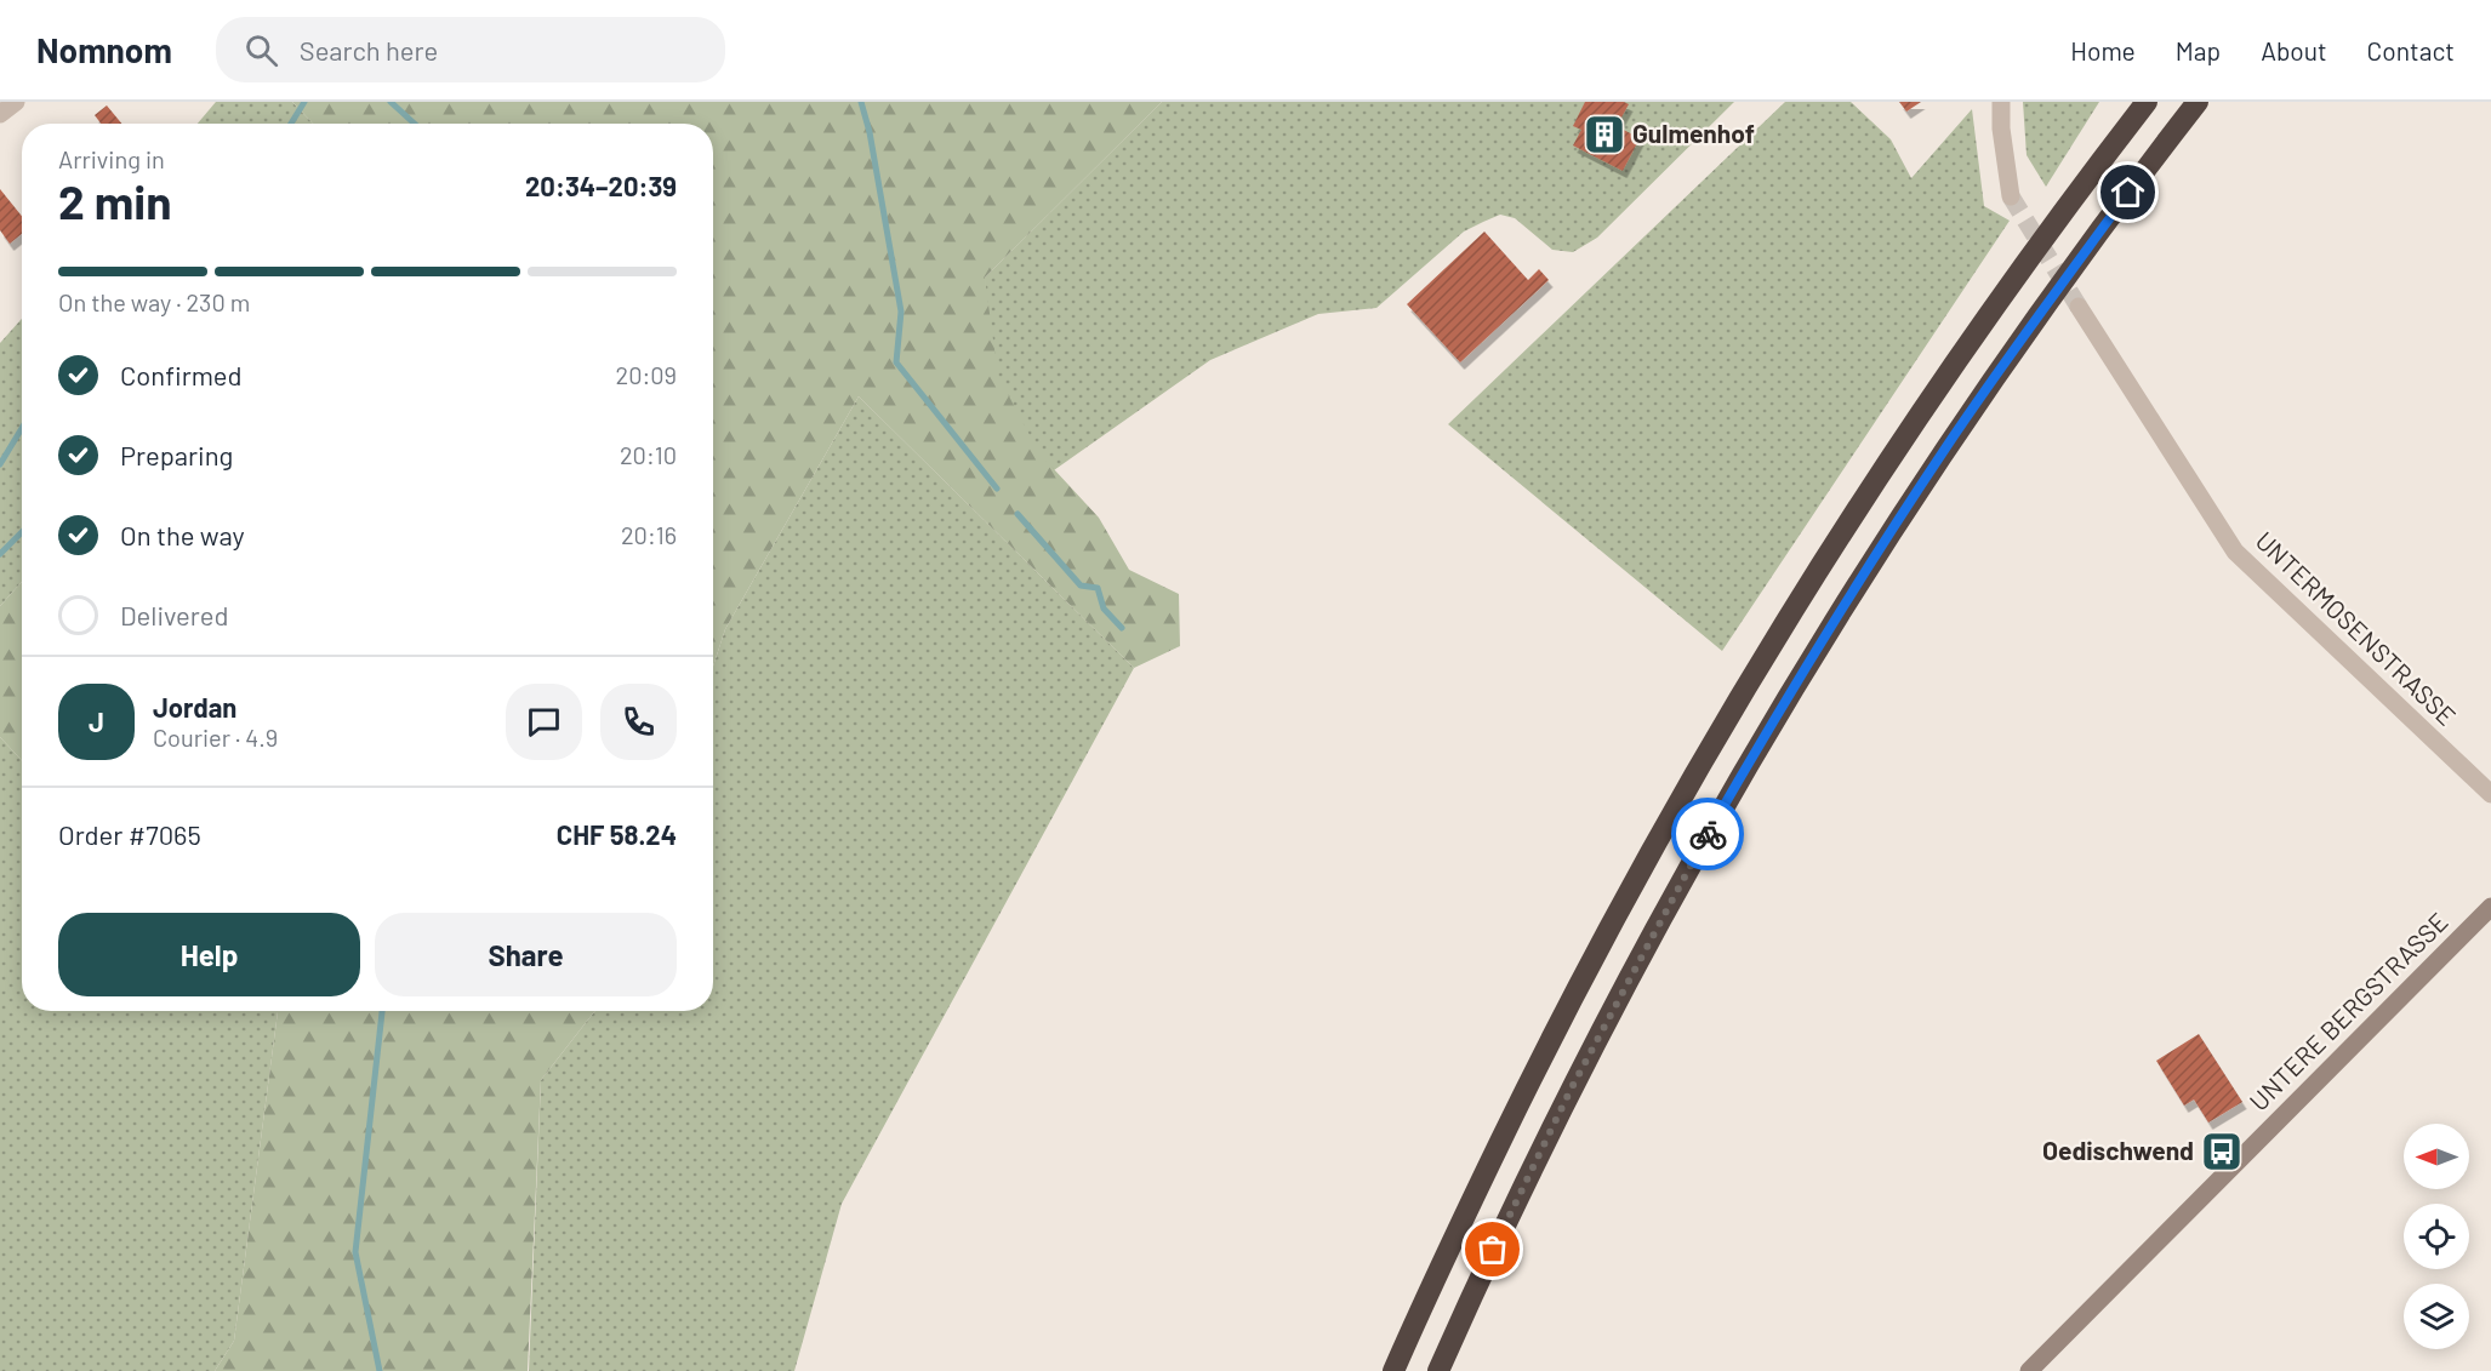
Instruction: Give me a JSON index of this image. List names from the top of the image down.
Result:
{
  "streets": {
    "main road": ["UNTERE BERGSTRASSE"],
    "street": ["UNTERMOSENSTRASSE"]
  },
  "places": {
    "building": ["Gulmenhof"],
    "bus stop": ["Oedischwend"]
  },
  "north": "left",
  "page": {
    "header": "Nomnom",
    "search": "Search here",
    "nav": [
      "Home",
      "Map",
      "About",
      "Contact"
    ],
    "heading": ["2 min", "Arriving in", "20:34–20:39"],
    "panel": [
      "Jordan",
      "Courier · 4.9",
      "Order #7065",
      "CHF 58.24"
    ],
    "bar": "On the way · 230 m",
    "list": [
      ["Confirmed", "20:09"],
      ["Preparing", "20:10"],
      ["On the way", "20:16"],
      "Delivered"
    ],
    "round": "J",
    "buttons": ["Help", "Share"]
  }
}
